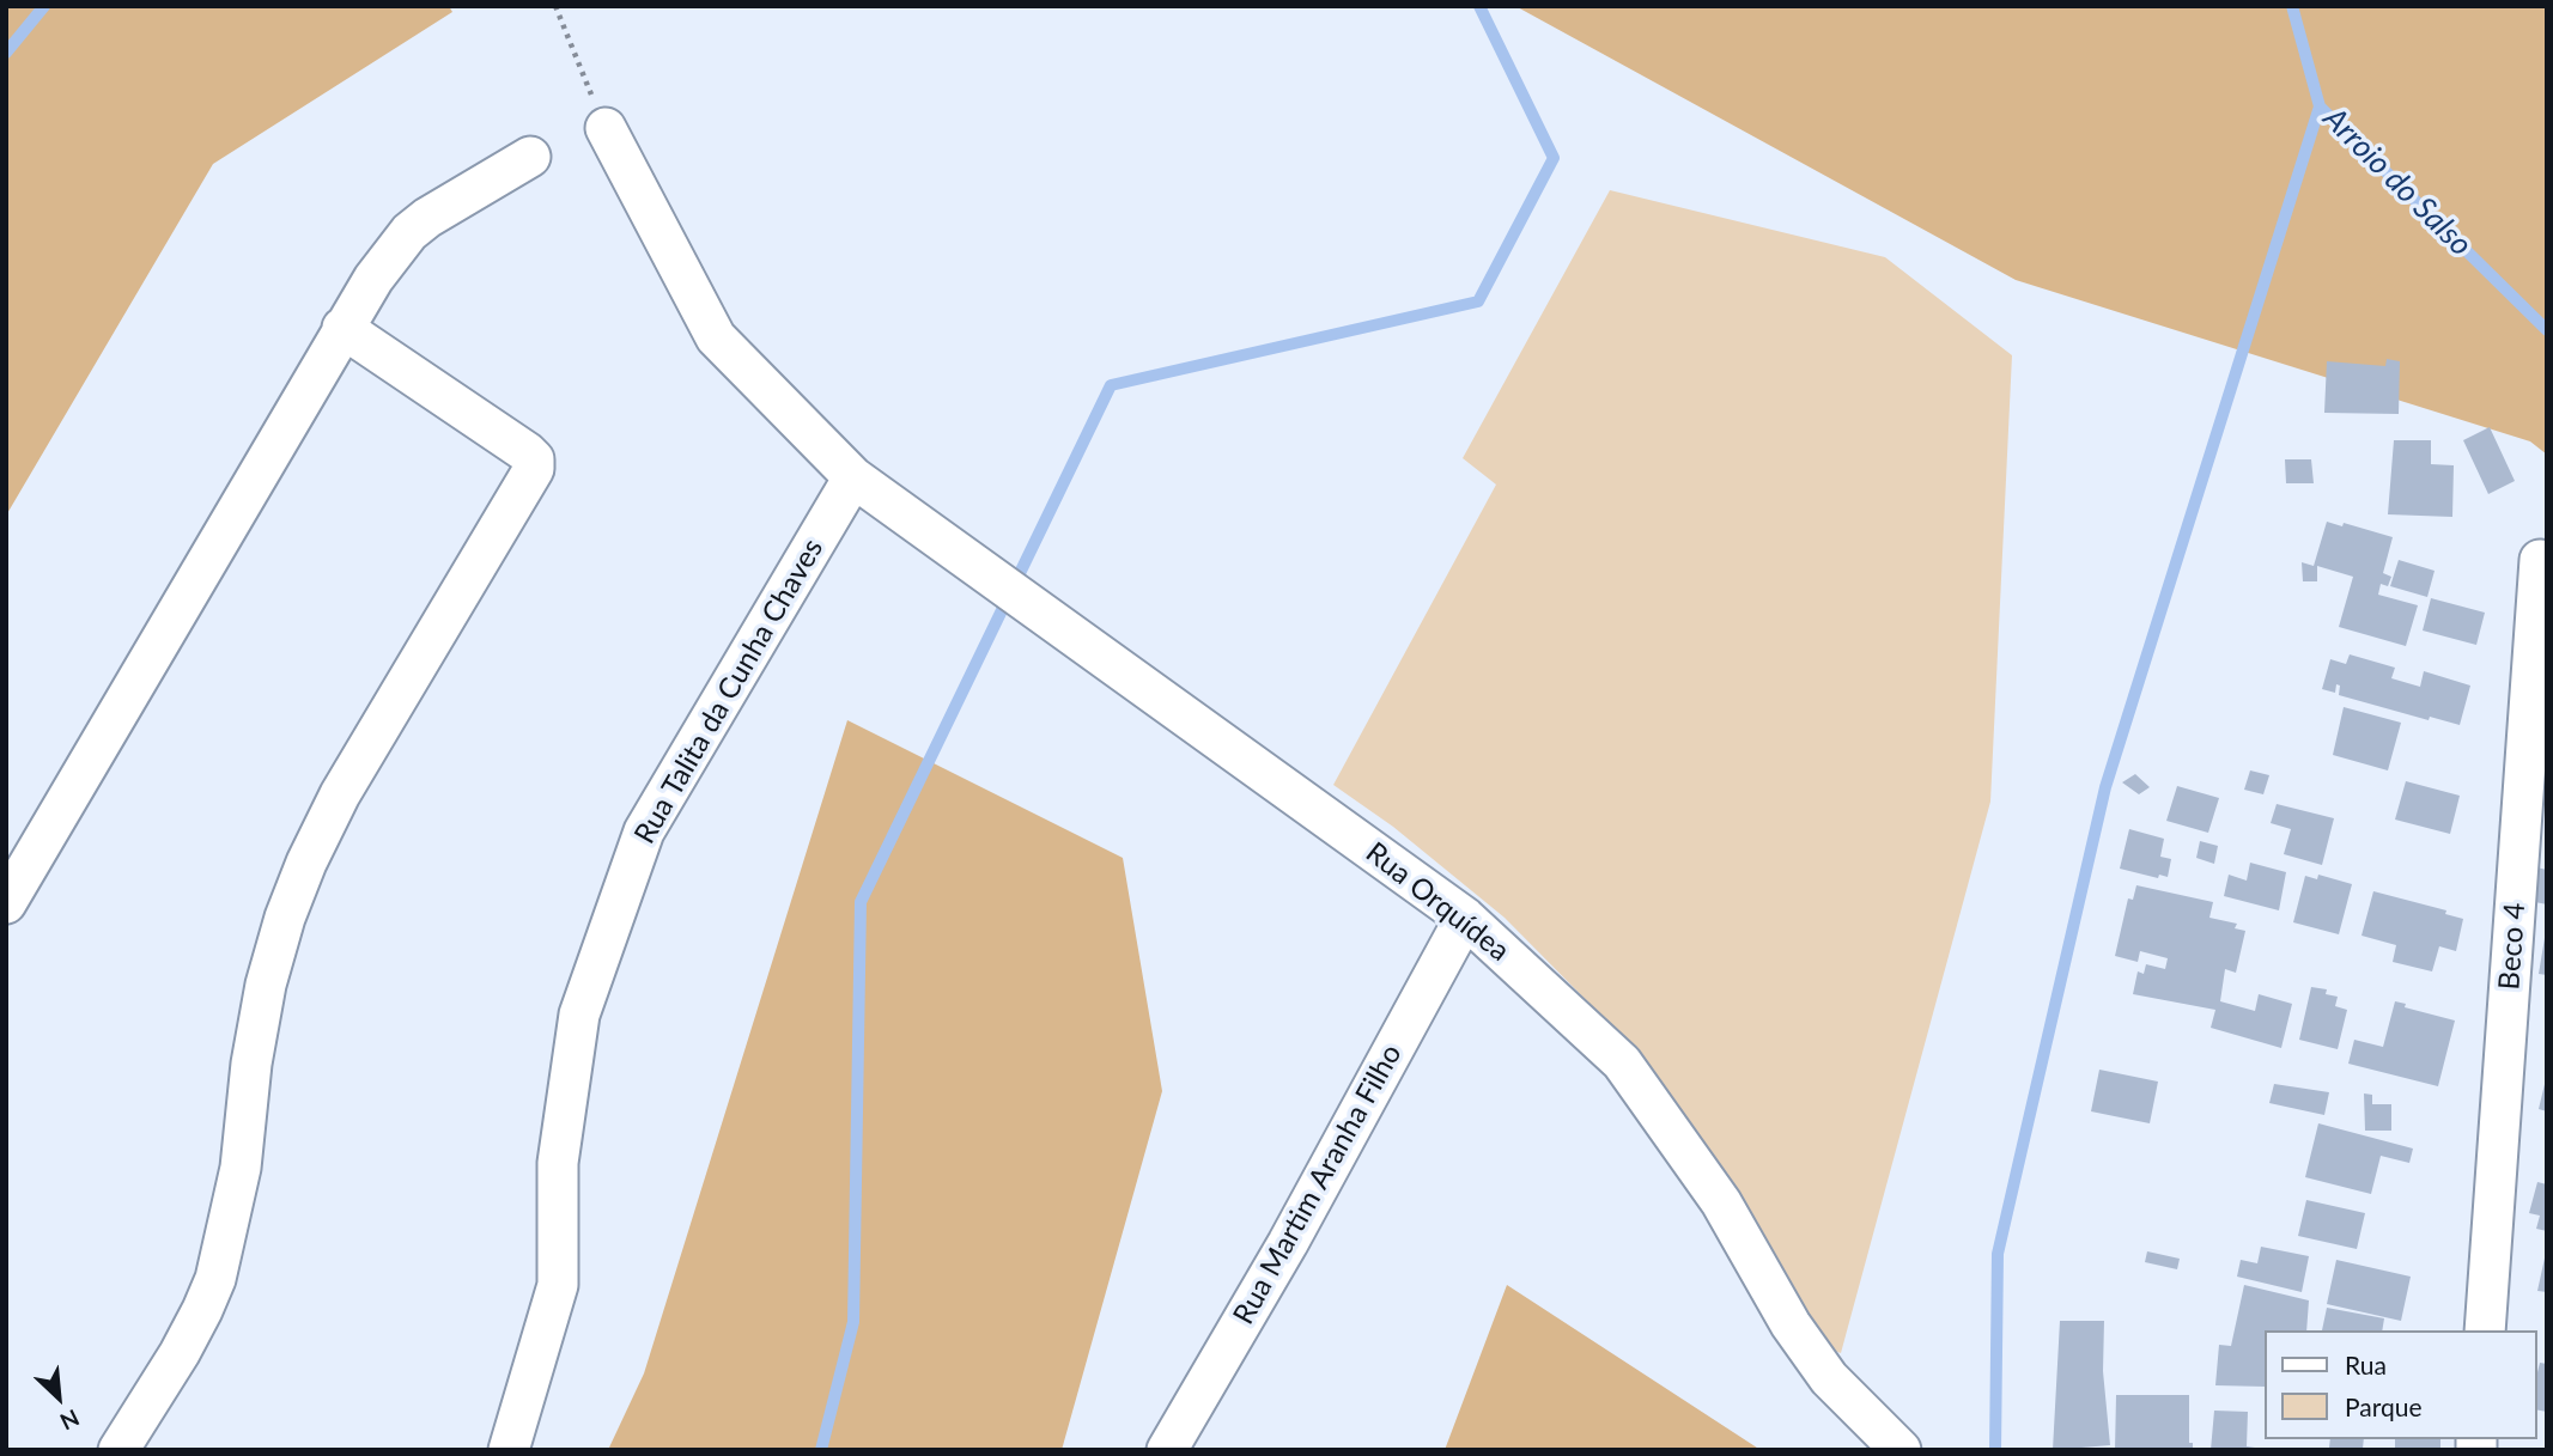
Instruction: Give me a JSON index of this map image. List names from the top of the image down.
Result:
{
  "streets": {
    "street": [
      "Rua Talita da Cunha Chaves",
      "Rua Orquídea",
      "Beco 4",
      "Rua Martim Aranha Filho"
    ]
  },
  "crossings": [
    ["Rua Talita da Cunha Chaves", "Rua Orquídea"],
    ["Rua Orquídea", "Rua Martim Aranha Filho"]
  ],
  "water": ["Arroio do Salso"],
  "legend": ["Rua", "Parque"],
  "north": "bottom right"
}
